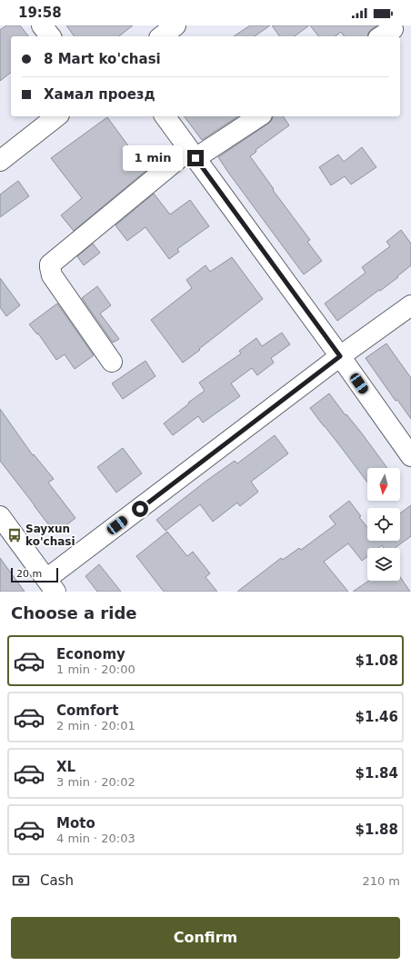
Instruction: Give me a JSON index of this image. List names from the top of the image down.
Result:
{
  "places": {
    "bus stop": ["Sayxun ko'chasi"]
  },
  "scale_bar": "20 m",
  "north": "bottom",
  "page": {
    "status": "19:58",
    "banner": ["8 Mart ko'chasi", "Хамал проезд"],
    "bubble": "1 min",
    "scale": "20 m",
    "heading": "Choose a ride",
    "list": [
      {
        "name": "Economy",
        "note": "1 min · 20:00",
        "value": "$1.08"
      },
      {
        "name": "Comfort",
        "note": "2 min · 20:01",
        "value": "$1.46"
      },
      {
        "name": "XL",
        "note": "3 min · 20:02",
        "value": "$1.84"
      },
      {
        "name": "Moto",
        "note": "4 min · 20:03",
        "value": "$1.88"
      }
    ],
    "pay": ["Cash", "210 m"],
    "buttons": "Confirm"
  }
}
